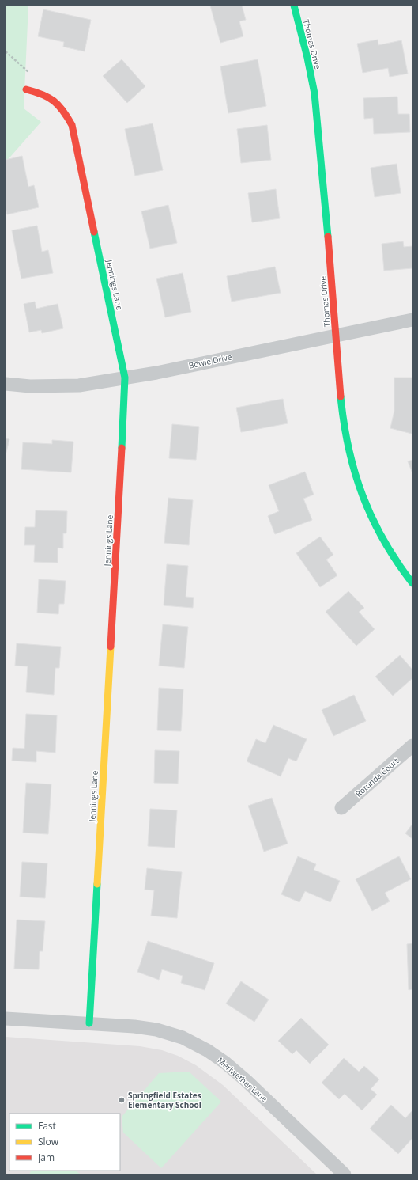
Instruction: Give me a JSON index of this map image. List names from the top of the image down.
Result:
{
  "streets": {
    "street": [
      "Thomas Drive",
      "Jennings Lane",
      "Bowie Drive",
      "Rotunda Court",
      "Meriwether Lane"
    ]
  },
  "crossings": [
    ["Thomas Drive", "Bowie Drive"],
    ["Jennings Lane", "Bowie Drive"],
    ["Jennings Lane", "Meriwether Lane"]
  ],
  "places": ["Springfield Estates Elementary School"],
  "legend": ["Fast", "Slow", "Jam"]
}
